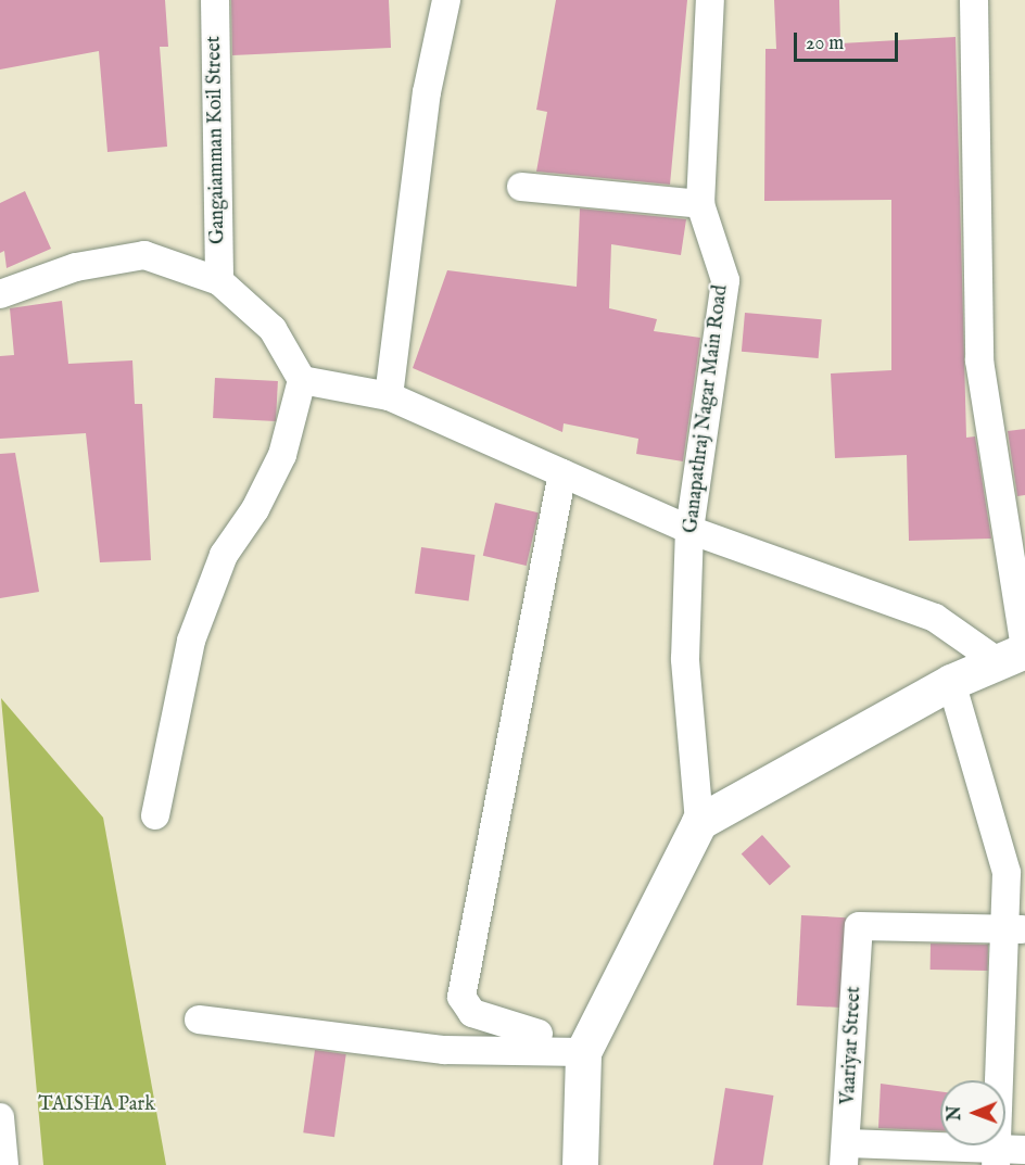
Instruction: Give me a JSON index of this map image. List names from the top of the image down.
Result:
{
  "streets": {
    "street": ["Gangaiamman Koil Street", "Ganapathraj Nagar Main Road", "Vaariyar Street"]
  },
  "parks": ["TAISHA Park"],
  "scale_bar": "20 m",
  "north": "left"
}
